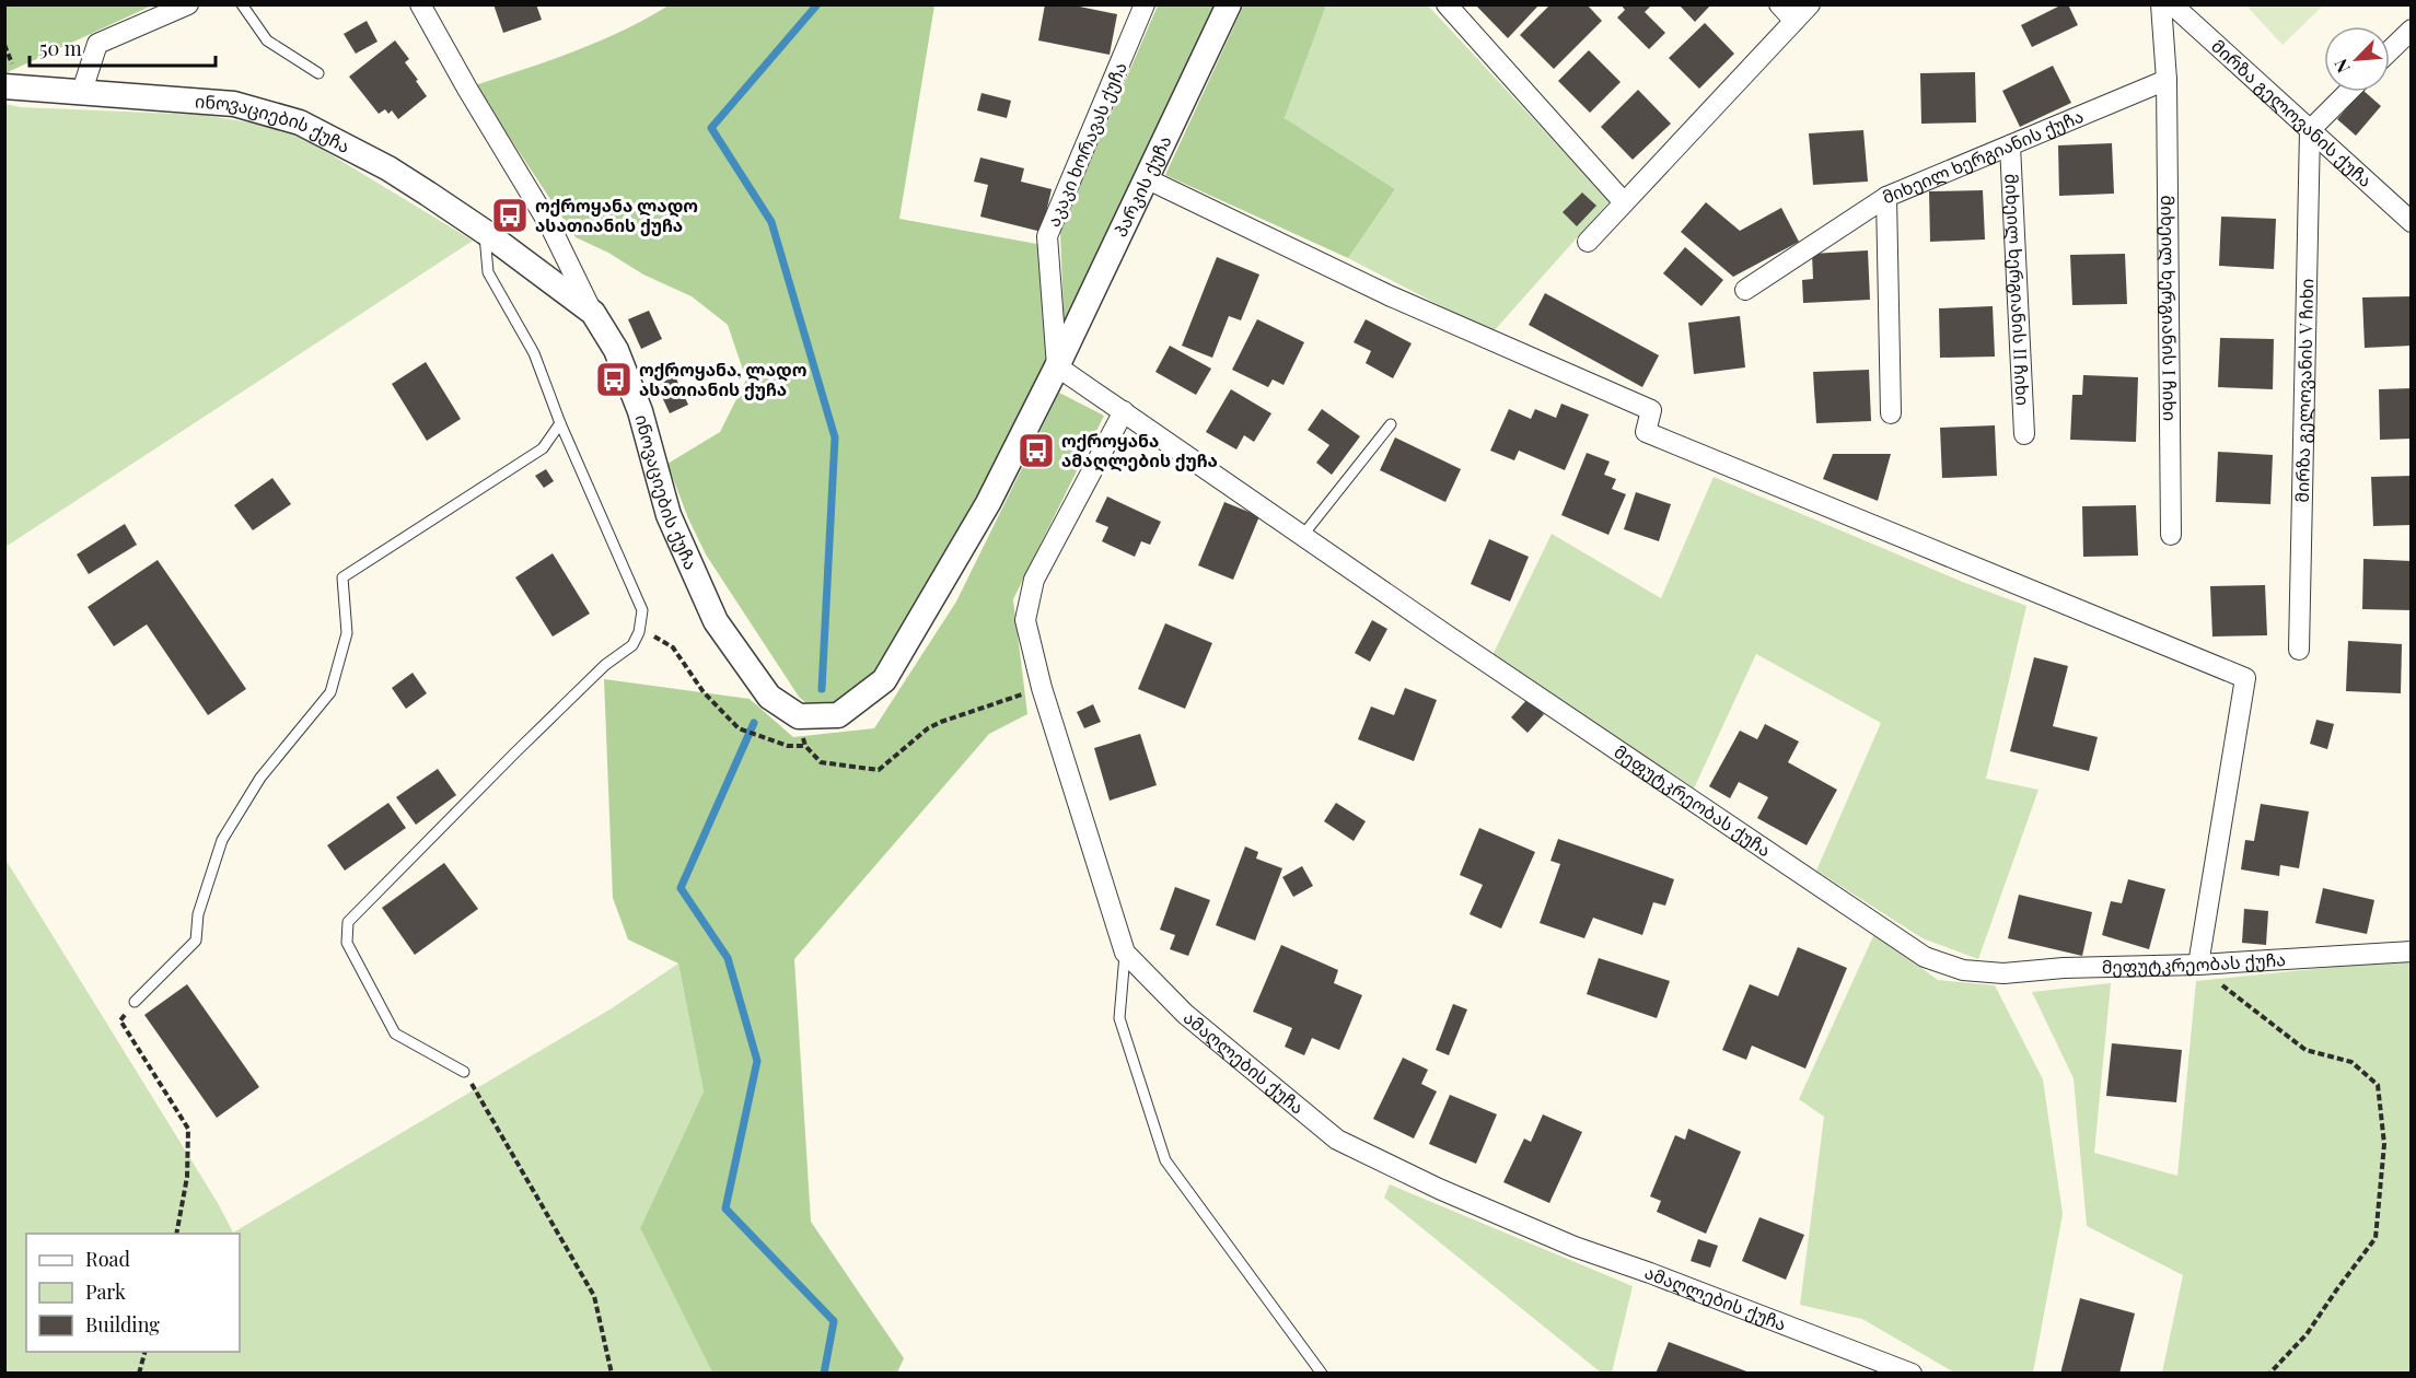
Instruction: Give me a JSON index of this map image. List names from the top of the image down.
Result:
{
  "streets": {
    "street": [
      "მირზა გელოვანის ქუჩა",
      "ინოვაციების ქუჩა",
      "აკაკი ხორავას ქუჩა",
      "მიხეილ ხერგიანის ქუჩა",
      "პარკის ქუჩა",
      "მიხეილ ხერგიანის II ჩიხი",
      "მიხეილ ხერგიანის I ჩიხი",
      "მირზა გელოვანის V ჩიხი",
      "მეფუტკრეობას ქუჩა",
      "ამაღლების ქუჩა"
    ]
  },
  "crossings": [
    ["მირზა გელოვანის ქუჩა", "მირზა გელოვანის V ჩიხი"],
    ["ინოვაციების ქუჩა", "აკაკი ხორავას ქუჩა"],
    ["ინოვაციების ქუჩა", "პარკის ქუჩა"],
    ["ინოვაციების ქუჩა", "მეფუტკრეობას ქუჩა"],
    ["აკაკი ხორავას ქუჩა", "პარკის ქუჩა"],
    ["აკაკი ხორავას ქუჩა", "მეფუტკრეობას ქუჩა"],
    ["მიხეილ ხერგიანის ქუჩა", "მიხეილ ხერგიანის II ჩიხი"],
    ["მიხეილ ხერგიანის ქუჩა", "მიხეილ ხერგიანის I ჩიხი"],
    ["პარკის ქუჩა", "მეფუტკრეობას ქუჩა"],
    ["მეფუტკრეობას ქუჩა", "ამაღლების ქუჩა"]
  ],
  "places": {
    "bus stop": ["ოქროყანა ლადო ასათიანის ქუჩა", "ოქროყანა, ლადო ასათიანის ქუჩა", "ოქროყანა ამაღლების ქუჩა"]
  },
  "legend": ["Road", "Park", "Building"],
  "scale_bar": "50 m",
  "north": "bottom left"
}
